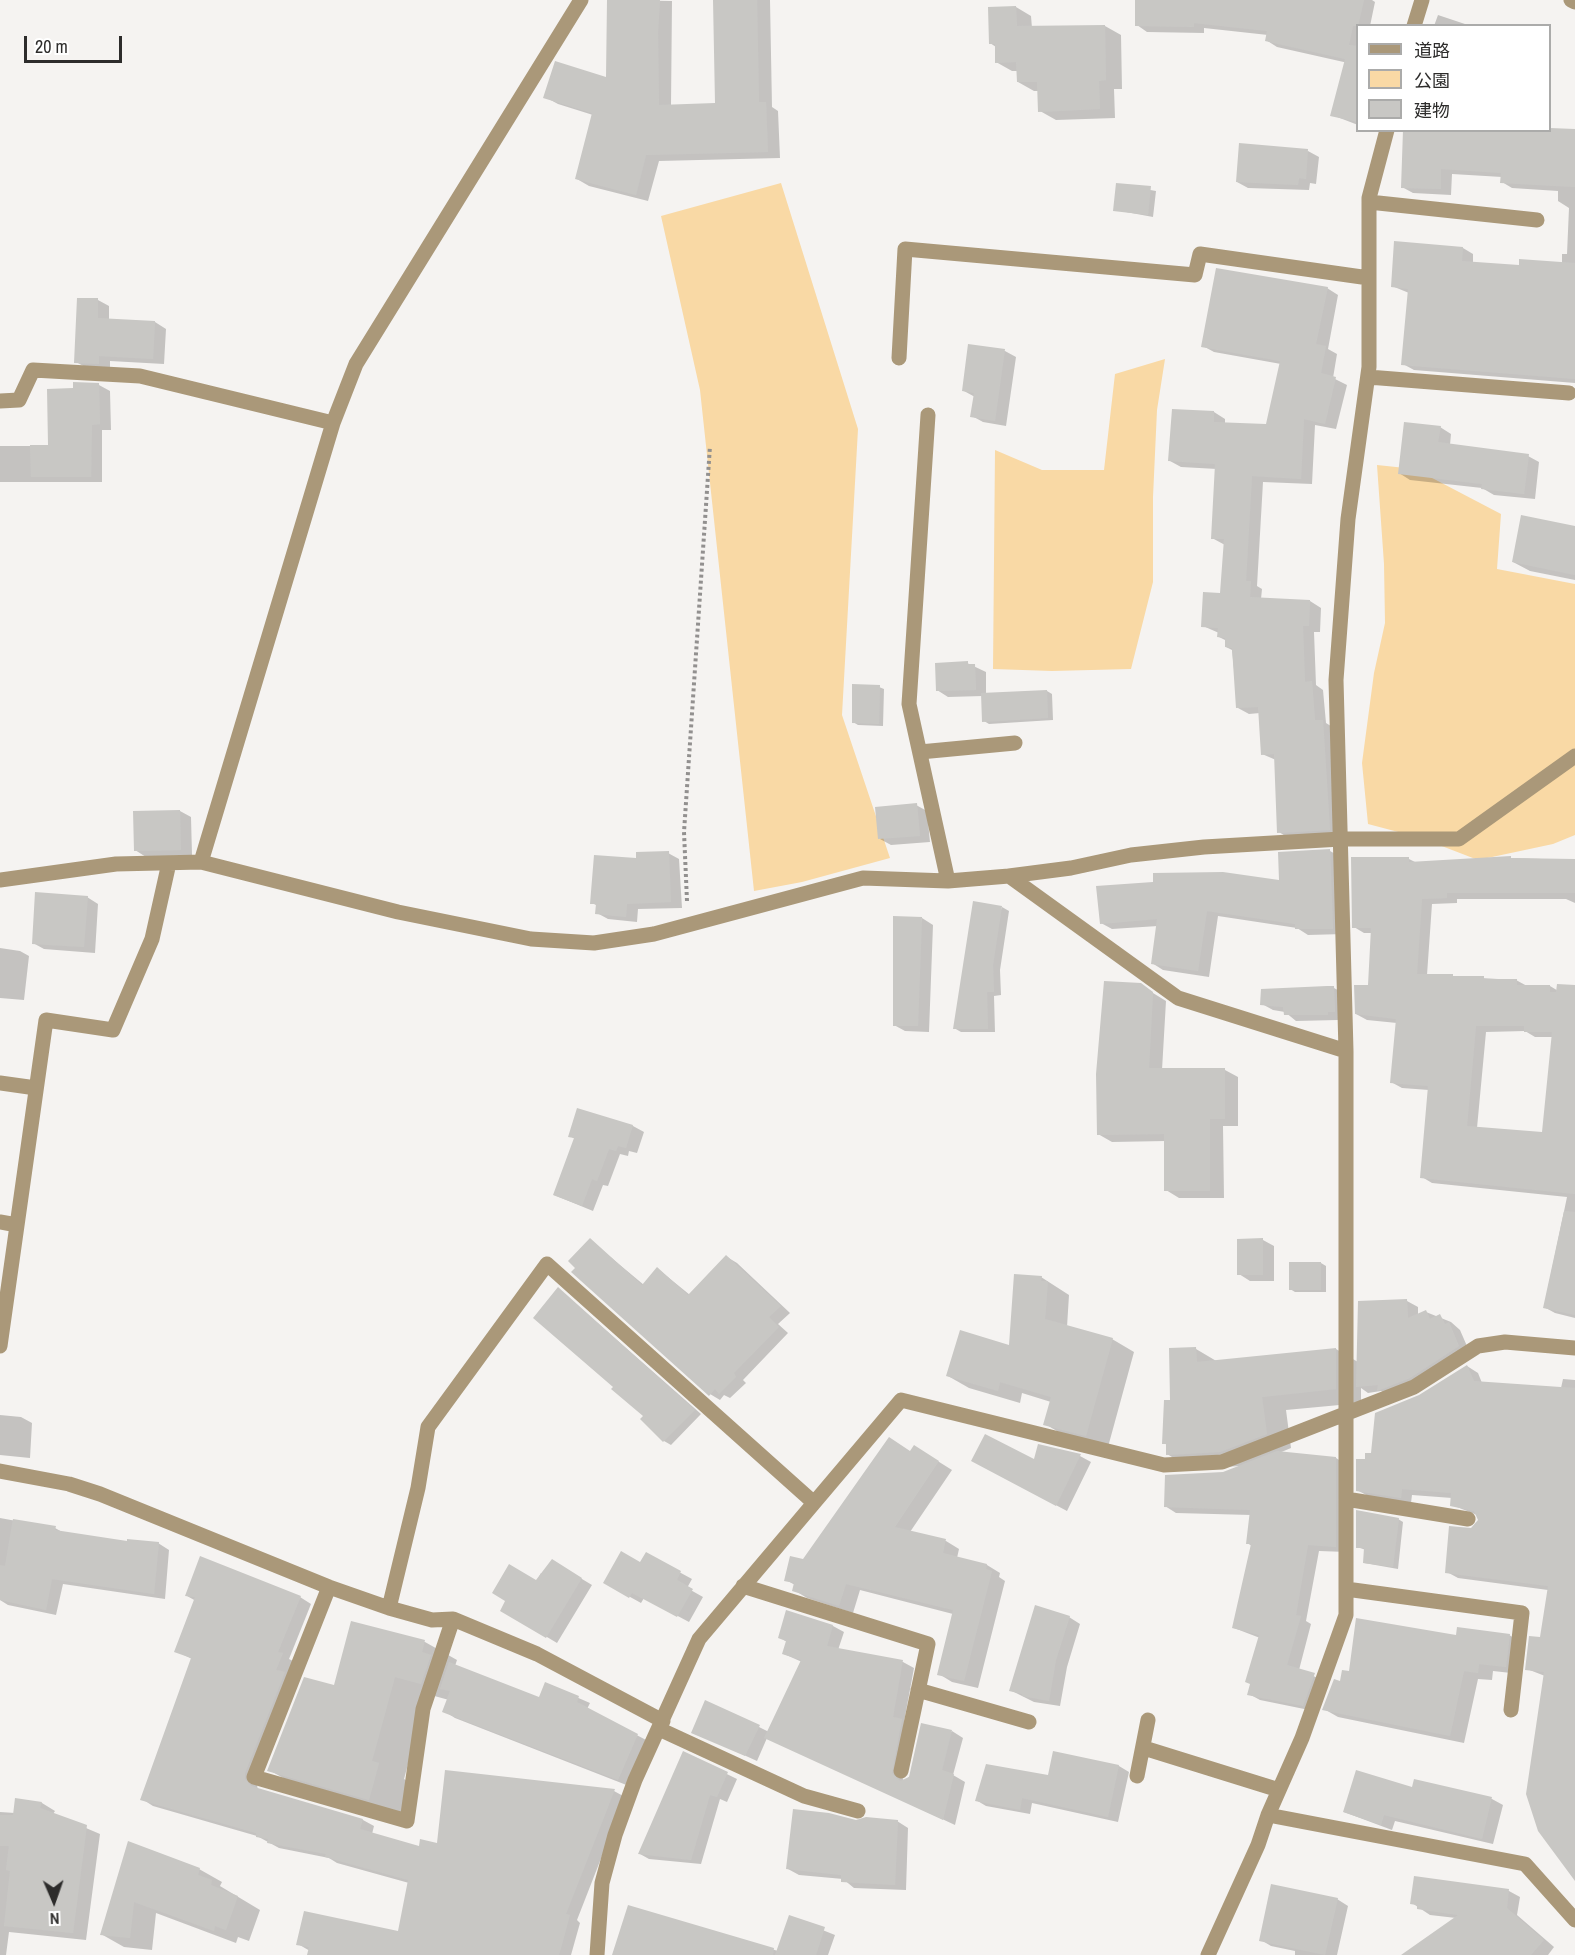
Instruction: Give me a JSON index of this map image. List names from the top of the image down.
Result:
{
  "legend": ["道路", "公園", "建物"],
  "scale_bar": "20 m",
  "north": "bottom"
}
